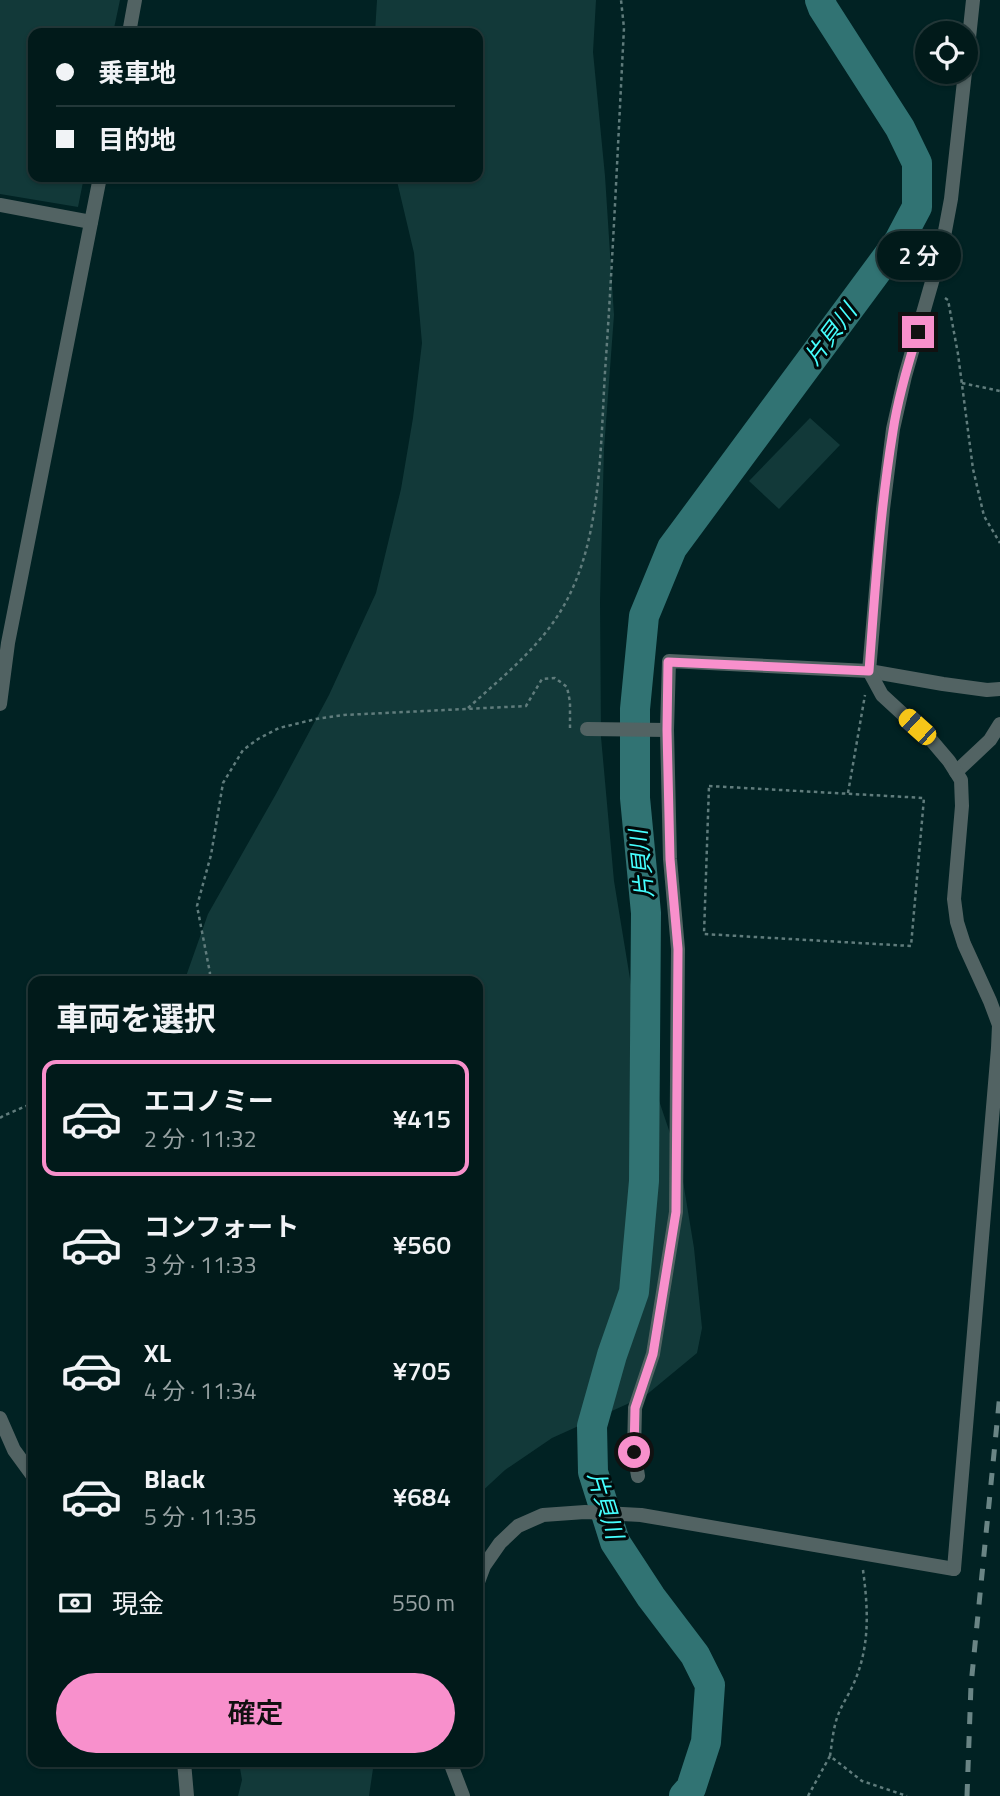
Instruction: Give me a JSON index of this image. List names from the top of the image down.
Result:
{
  "water": ["片貝川"],
  "page": {
    "banner": ["乗車地", "目的地"],
    "bubble": "2 分",
    "heading": "車両を選択",
    "list": [
      {
        "name": "エコノミー",
        "note": "2 分 · 11:32",
        "value": "¥415"
      },
      {
        "name": "コンフォート",
        "note": "3 分 · 11:33",
        "value": "¥560"
      },
      {
        "name": "XL",
        "note": "4 分 · 11:34",
        "value": "¥705"
      },
      {
        "name": "Black",
        "note": "5 分 · 11:35",
        "value": "¥684"
      }
    ],
    "pay": ["現金", "550 m"],
    "buttons": "確定"
  }
}
